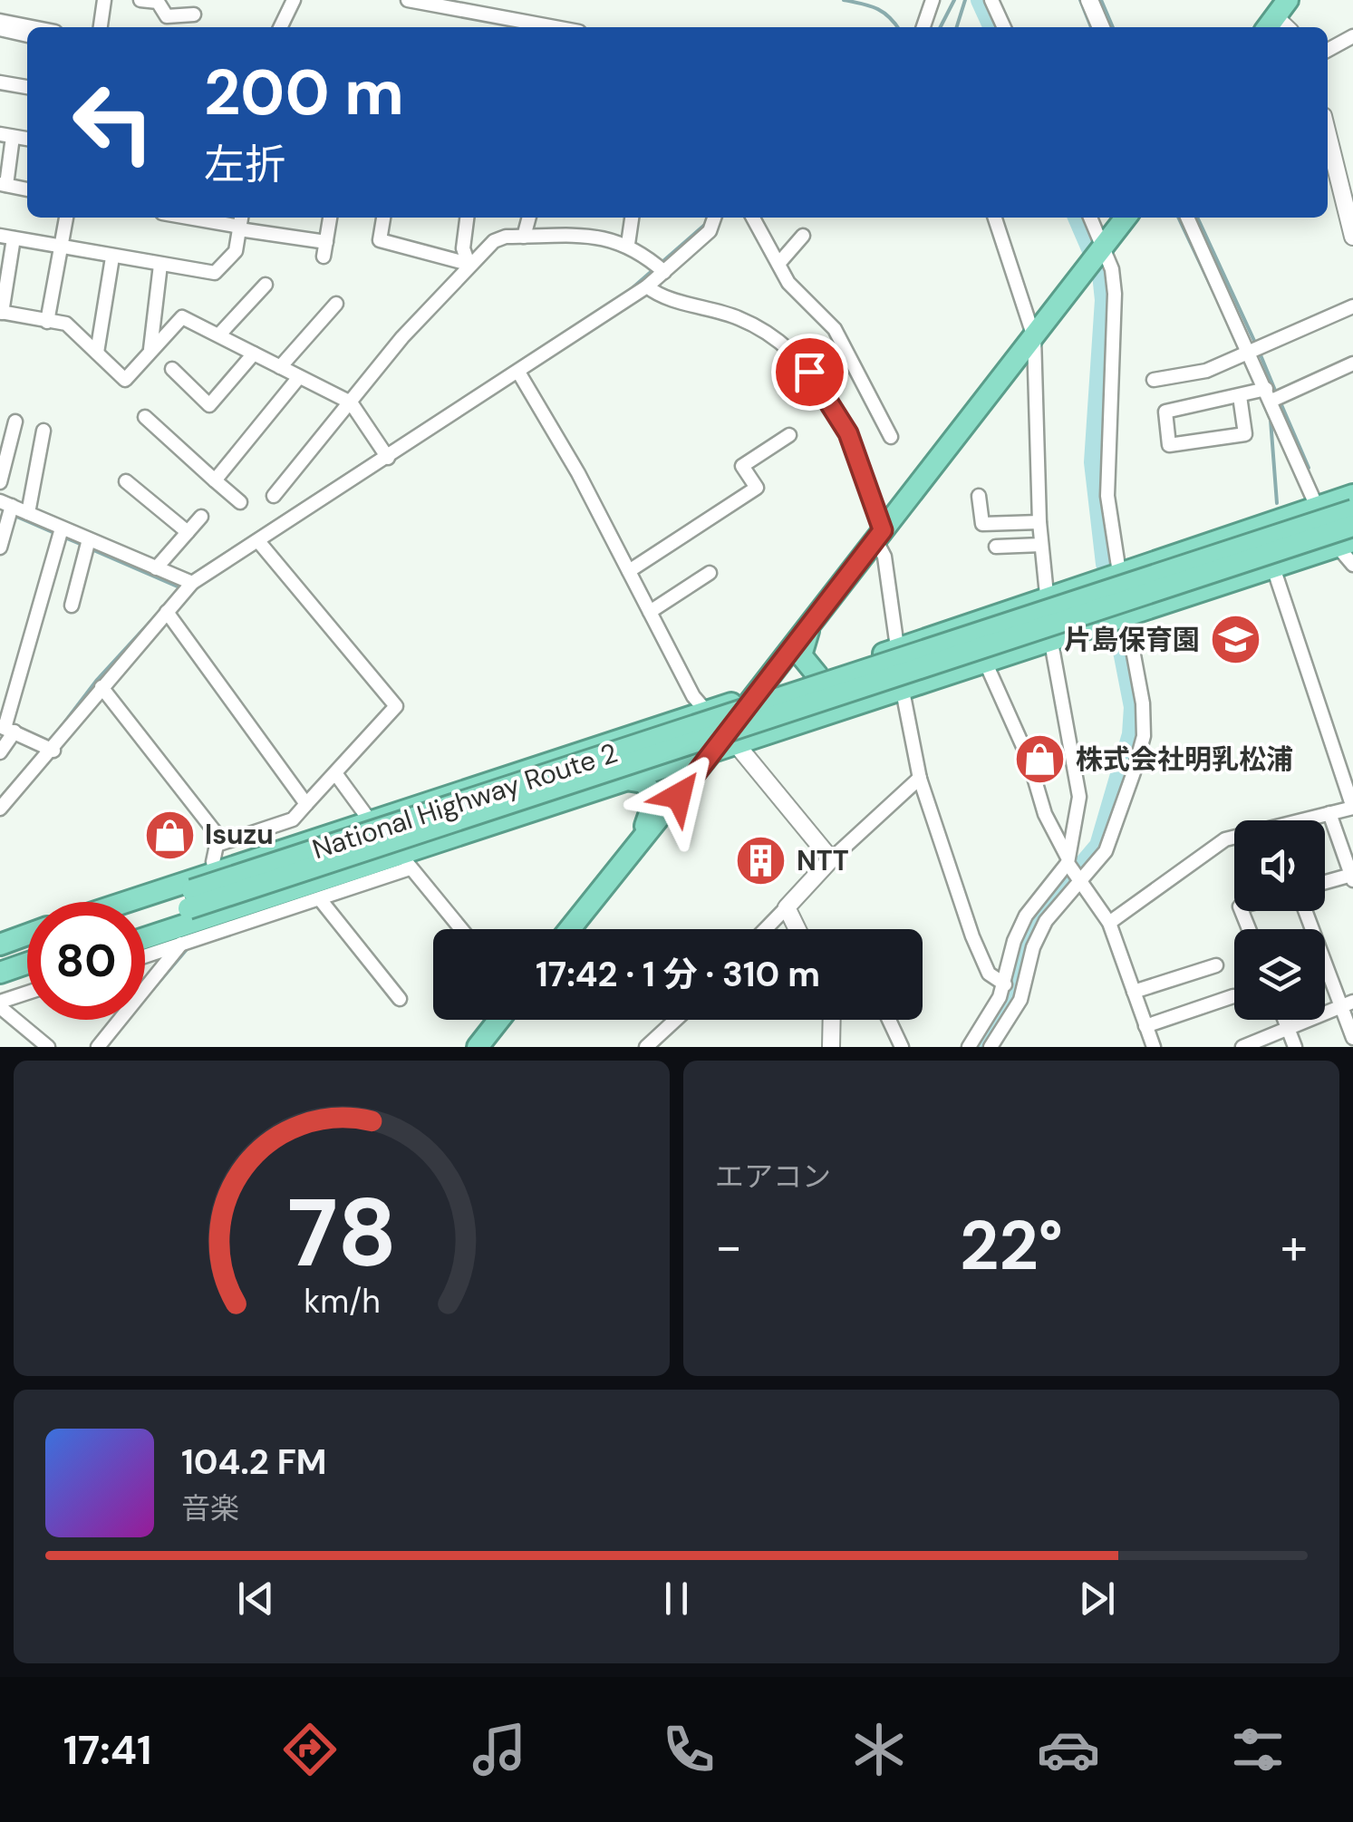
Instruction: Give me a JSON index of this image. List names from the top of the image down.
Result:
{
  "streets": {
    "highway": ["National Highway Route 2"]
  },
  "places": {
    "school or university": ["片島保育園"],
    "shop": ["株式会社明乳松浦", "Isuzu"],
    "building": ["NTT"]
  },
  "page": {
    "turn": ["200 m", "左折"],
    "limit": "80",
    "trip": "17:42 · 1 分 · 310 m",
    "tile": "エアコン",
    "heat": ["−", "22°", "+"],
    "song": ["104.2 FM", "音楽"],
    "tabs": "17:41",
    "gauge": ["78", "km/h"]
  }
}
